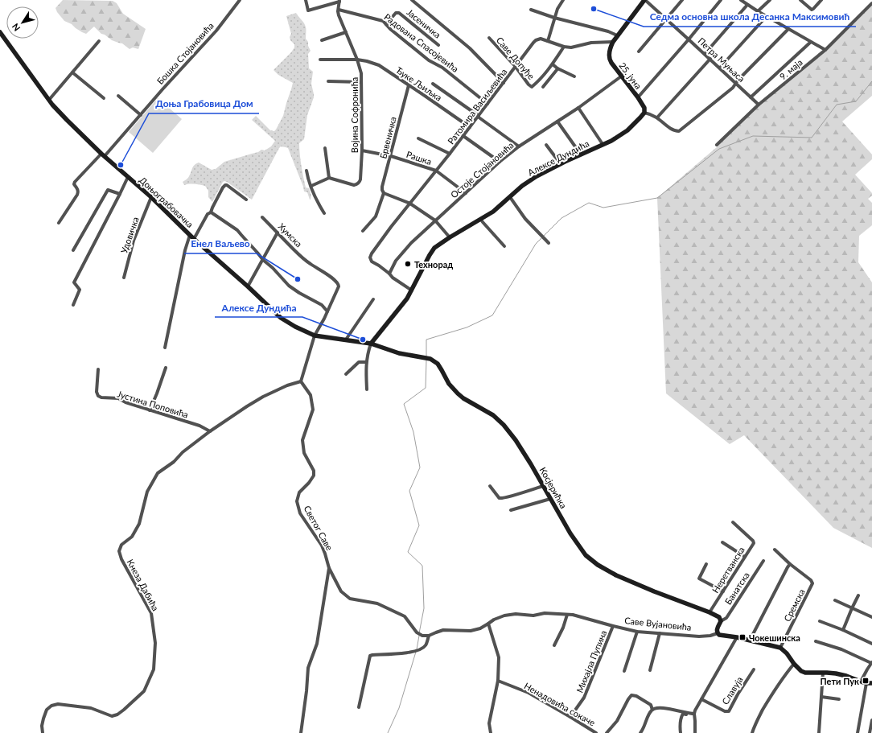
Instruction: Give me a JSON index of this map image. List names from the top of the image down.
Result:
{
  "streets": {
    "street": [
      "Јасеничка",
      "Радована Спасојевића",
      "Бошка Стојановића",
      "Саве Допуђе",
      "Петра Муњаса",
      "9. маја",
      "25. јуна",
      "Ђуке Љиљка",
      "Ратомира Васиљевића",
      "Војина Софронића",
      "Брвеничка",
      "Рашка",
      "Алексе Дундића",
      "Остоје Стојановића",
      "Доњограбовачка",
      "Удовичка",
      "Хумска",
      "Јустина Поповића",
      "Косјерићка",
      "Светог Саве",
      "Неретванска",
      "Кнеза Дабића",
      "Банатска",
      "Сремска",
      "Саве Вујановића",
      "Михајла Пупина",
      "Славуја",
      "Ненадовића сокаче"
    ]
  },
  "crossings": [
    ["Јасеничка", "Радована Спасојевића"],
    ["Радована Спасојевића", "Ратомира Васиљевића"],
    ["Радована Спасојевића", "Војина Софронића"],
    ["Бошка Стојановића", "Доњограбовачка"],
    ["Саве Допуђе", "Ратомира Васиљевића"],
    ["Петра Муњаса", "9. маја"],
    ["Петра Муњаса", "25. јуна"],
    ["25. јуна", "Алексе Дундића"],
    ["25. јуна", "Остоје Стојановића"],
    ["Ђуке Љиљка", "Ратомира Васиљевића"],
    ["Ђуке Љиљка", "Војина Софронића"],
    ["Ђуке Љиљка", "Брвеничка"],
    ["Ратомира Васиљевића", "Рашка"],
    ["Ратомира Васиљевића", "Остоје Стојановића"],
    ["Војина Софронића", "Рашка"],
    ["Брвеничка", "Рашка"],
    ["Рашка", "Остоје Стојановића"],
    ["Алексе Дундића", "Доњограбовачка"],
    ["Алексе Дундића", "Косјерићка"],
    ["Доњограбовачка", "Удовичка"],
    ["Доњограбовачка", "Косјерићка"],
    ["Јустина Поповића", "Кнеза Дабића"],
    ["Косјерићка", "Неретванска"],
    ["Косјерићка", "Банатска"],
    ["Светог Саве", "Кнеза Дабића"],
    ["Светог Саве", "Саве Вујановића"],
    ["Сремска", "Саве Вујановића"],
    ["Саве Вујановића", "Михајла Пупина"],
    ["Михајла Пупина", "Ненадовића сокаче"]
  ],
  "places": {
    "other": [
      "Седма основна школа Десанка Максимовић",
      "Доња Грабовица Дом",
      "Технорад",
      "Енел Ваљево",
      "Алексе Дундића"
    ],
    "transit": ["Чокешинска", "Пети Пук"]
  },
  "north": "bottom left"
}
